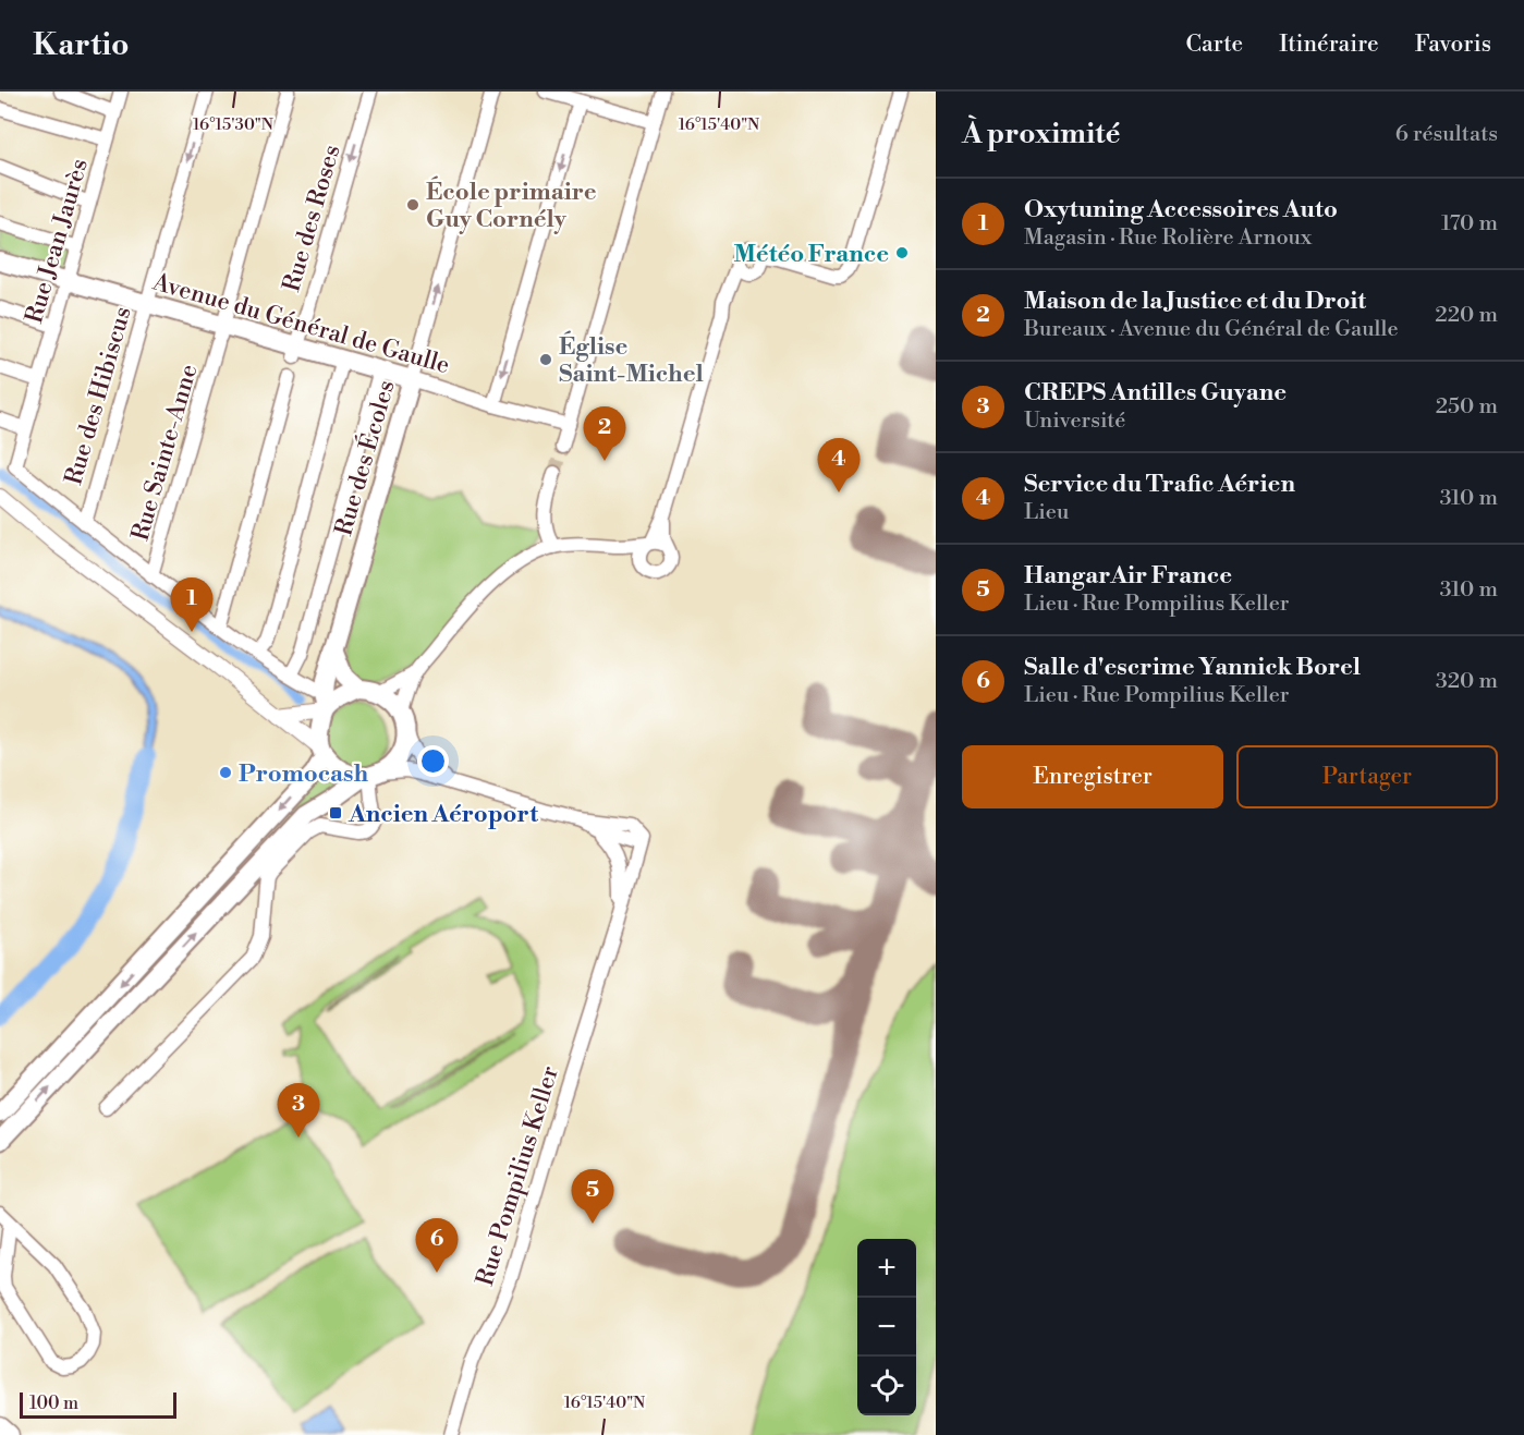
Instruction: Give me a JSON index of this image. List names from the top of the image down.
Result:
{
  "streets": {
    "main road": ["Avenue du Général de Gaulle", "Rue des Écoles"],
    "street": [
      "Rue des Roses",
      "Rue Jean Jaurès",
      "Rue des Hibiscus",
      "Rue Sainte-Anne",
      "Rue Pompilius Keller"
    ]
  },
  "crossings": [
    ["Rue des Roses", "Avenue du Général de Gaulle"],
    ["Rue Jean Jaurès", "Avenue du Général de Gaulle"],
    ["Rue Jean Jaurès", "Rue des Hibiscus"],
    ["Avenue du Général de Gaulle", "Rue des Hibiscus"],
    ["Avenue du Général de Gaulle", "Rue Sainte-Anne"],
    ["Avenue du Général de Gaulle", "Rue des Écoles"]
  ],
  "one_way": ["Rue des Roses", "Rue des Hibiscus"],
  "places": {
    "other": [
      "École primaire Guy Cornély",
      "Météo France",
      "Église Saint-Michel",
      "Promocash"
    ],
    "transit": ["Ancien Aéroport"]
  },
  "scale_bar": "100 m",
  "page": {
    "header": "Kartio",
    "nav": ["Carte", "Itinéraire", "Favoris"],
    "heading": ["À proximité", "6 résultats"],
    "list": [
      {
        "mark": "1",
        "name": "Oxytuning Accessoires Auto",
        "note": "Magasin · Rue Rolière Arnoux",
        "value": "170 m"
      },
      {
        "mark": "2",
        "name": "Maison de la Justice et du Droit",
        "note": "Bureaux · Avenue du Général de Gaulle",
        "value": "220 m"
      },
      {
        "mark": "3",
        "name": "CREPS Antilles Guyane",
        "note": "Université",
        "value": "250 m"
      },
      {
        "mark": "4",
        "name": "Service du Trafic Aérien",
        "note": "Lieu",
        "value": "310 m"
      },
      {
        "mark": "5",
        "name": "HangarAir France",
        "note": "Lieu · Rue Pompilius Keller",
        "value": "310 m"
      },
      {
        "mark": "6",
        "name": "Salle d'escrime Yannick Borel",
        "note": "Lieu · Rue Pompilius Keller",
        "value": "320 m"
      }
    ],
    "pins": [
      "2",
      "4",
      "1",
      "3",
      "5",
      "6"
    ],
    "buttons": ["Enregistrer", "Partager"],
    "map_buttons": ["+", "−"],
    "scale": "100 m"
  },
  "coordinates": ["16°15'30\"N", "16°15'40\"N"]
}
